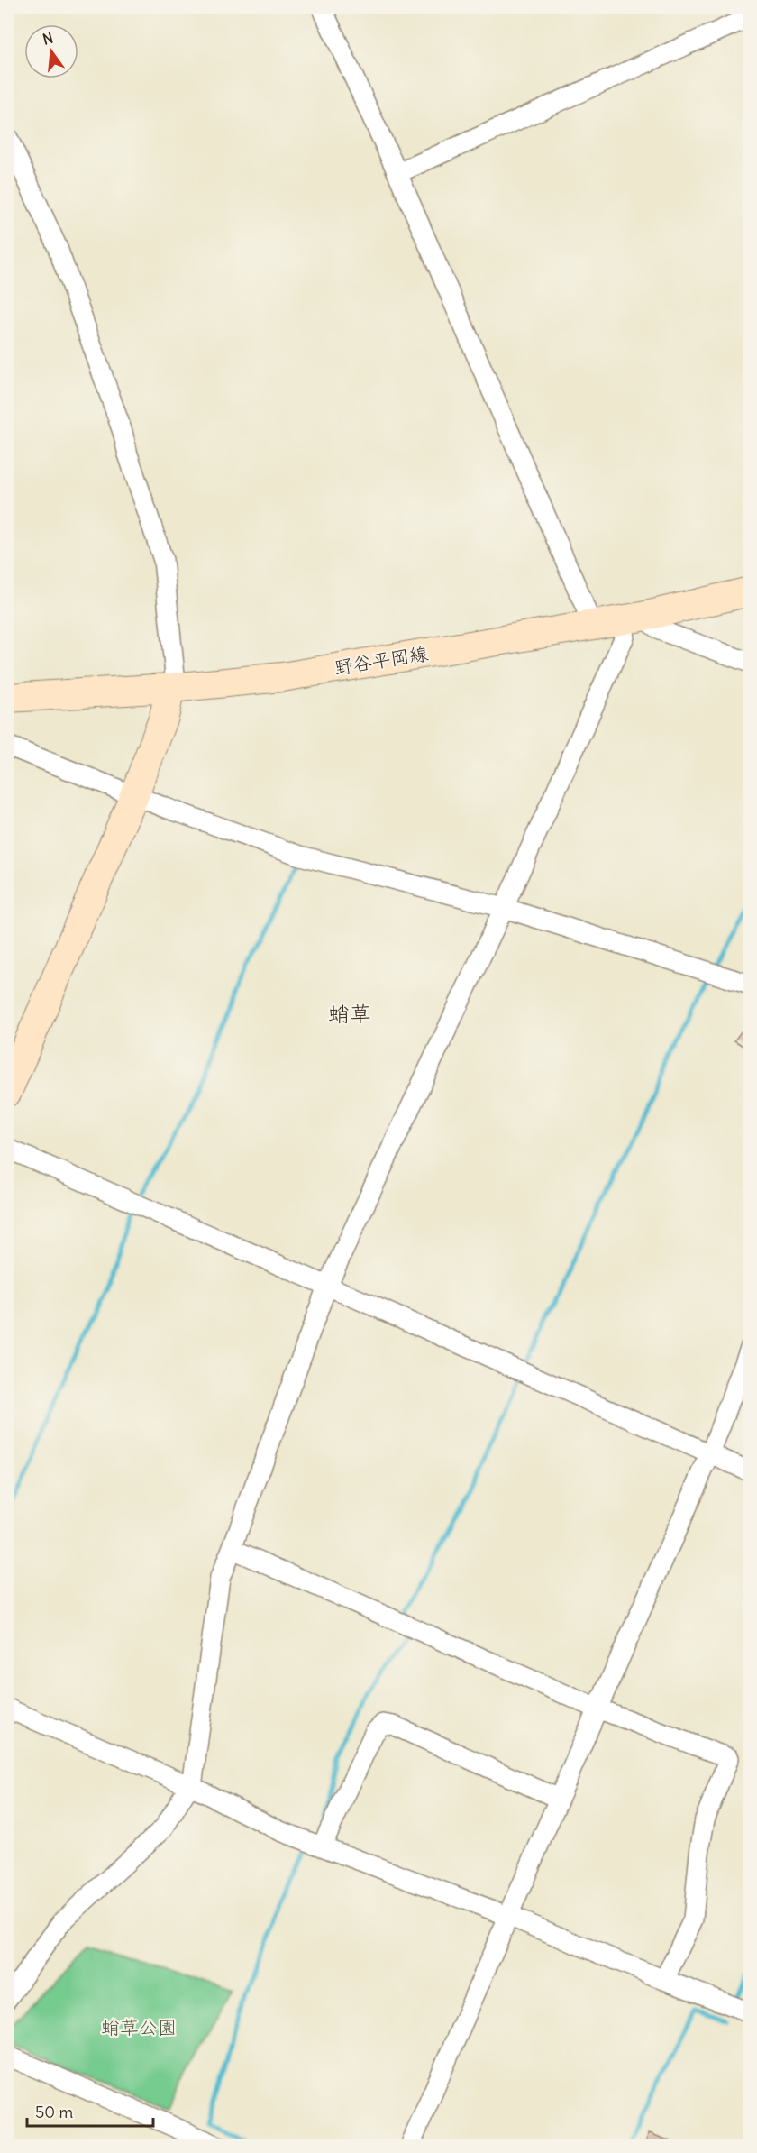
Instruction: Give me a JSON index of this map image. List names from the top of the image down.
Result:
{
  "streets": {
    "main road": ["野谷平岡線"]
  },
  "districts": ["蛸草"],
  "parks": ["蛸草公園"],
  "scale_bar": "50 m",
  "north": "top"
}
